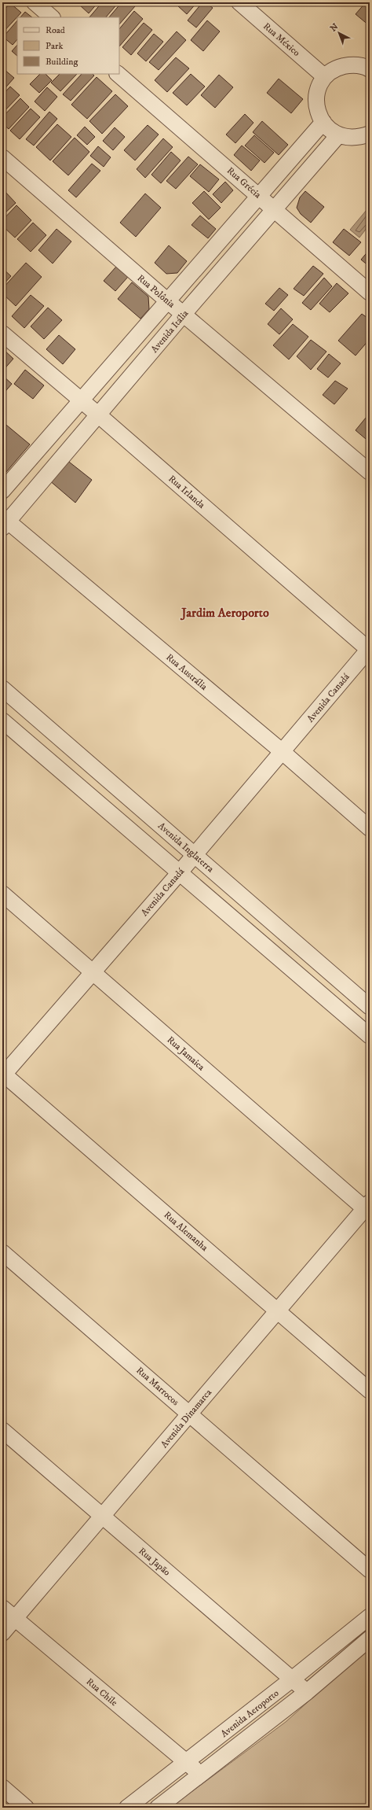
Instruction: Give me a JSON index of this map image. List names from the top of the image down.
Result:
{
  "streets": {
    "street": [
      "Rua México",
      "Rua Grécia",
      "Rua Polônia",
      "Avenida Itália",
      "Rua Irlanda",
      "Rua Austrália",
      "Avenida Canadá",
      "Avenida Inglaterra",
      "Rua Jamaica",
      "Rua Alemanha",
      "Rua Marrocos",
      "Avenida Dinamarca",
      "Rua Japão",
      "Rua Chile",
      "Avenida Aeroporto"
    ]
  },
  "crossings": [
    ["Rua Grécia", "Avenida Itália"],
    ["Rua Polônia", "Avenida Itália"],
    ["Avenida Itália", "Rua Irlanda"],
    ["Avenida Itália", "Rua Austrália"],
    ["Rua Irlanda", "Avenida Canadá"],
    ["Rua Austrália", "Avenida Canadá"],
    ["Avenida Canadá", "Avenida Inglaterra"],
    ["Avenida Canadá", "Rua Jamaica"],
    ["Avenida Canadá", "Rua Alemanha"],
    ["Rua Jamaica", "Avenida Dinamarca"],
    ["Rua Alemanha", "Avenida Dinamarca"],
    ["Rua Marrocos", "Avenida Dinamarca"],
    ["Avenida Dinamarca", "Rua Japão"],
    ["Avenida Dinamarca", "Rua Chile"],
    ["Rua Japão", "Avenida Aeroporto"],
    ["Rua Chile", "Avenida Aeroporto"]
  ],
  "districts": ["Jardim Aeroporto"],
  "legend": ["Road", "Park", "Building"],
  "north": "top left"
}
